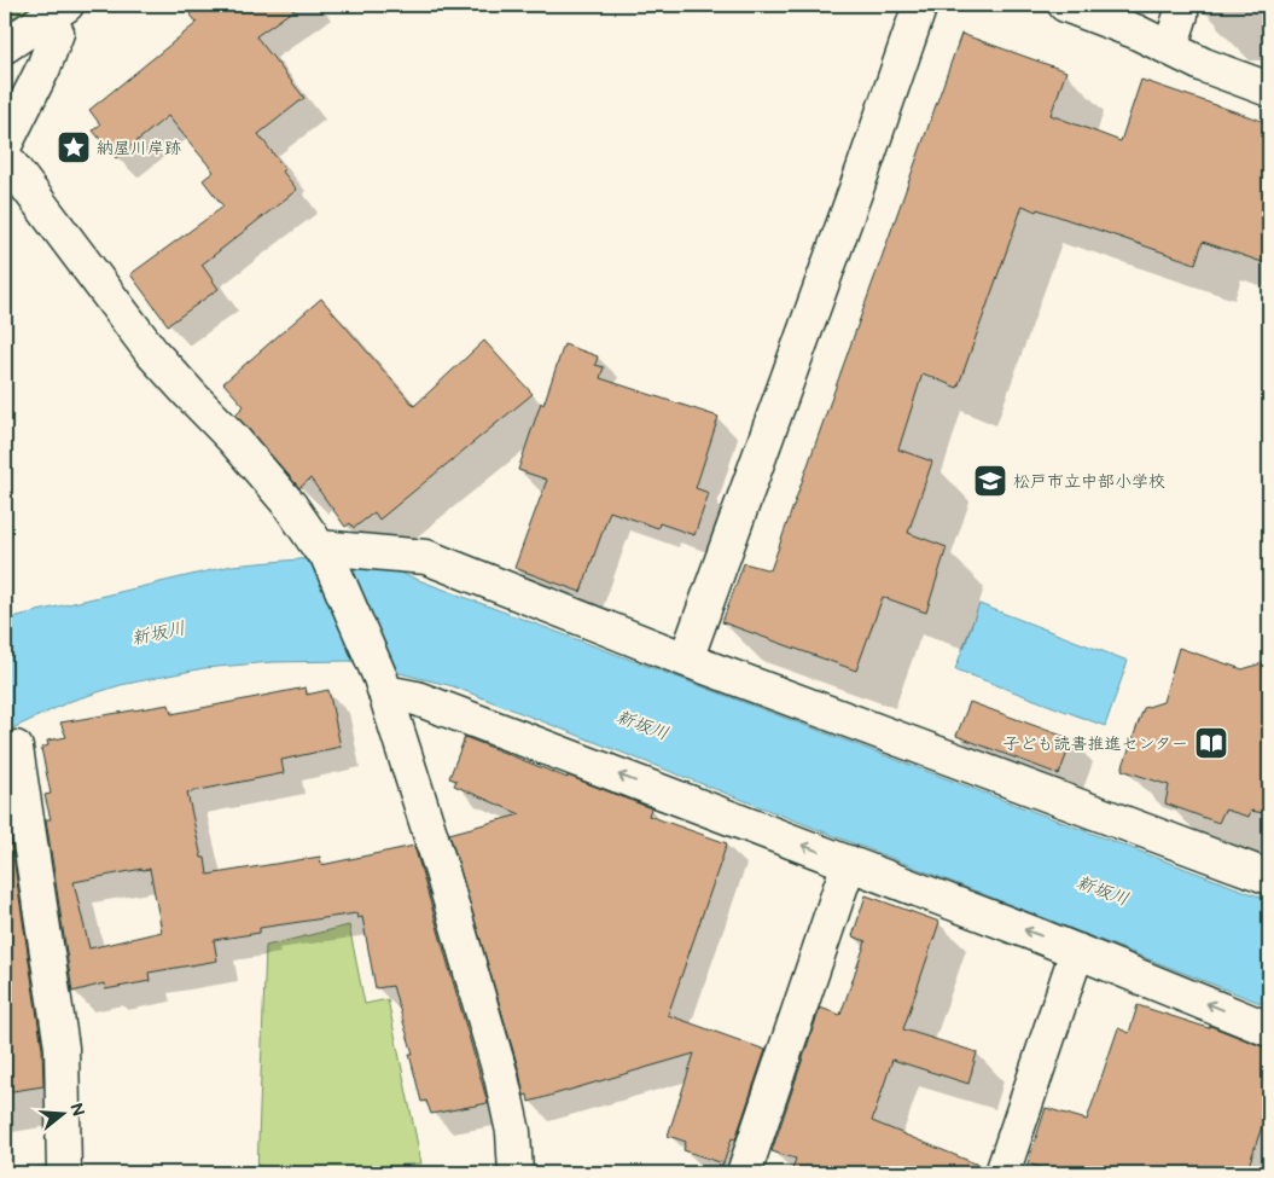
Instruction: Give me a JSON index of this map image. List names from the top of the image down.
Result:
{
  "water": ["新坂川"],
  "places": {
    "place": ["納屋川岸跡"],
    "school or university": ["松戸市立中部小学校"],
    "library": ["子ども読書推進センター"]
  },
  "north": "right"
}
